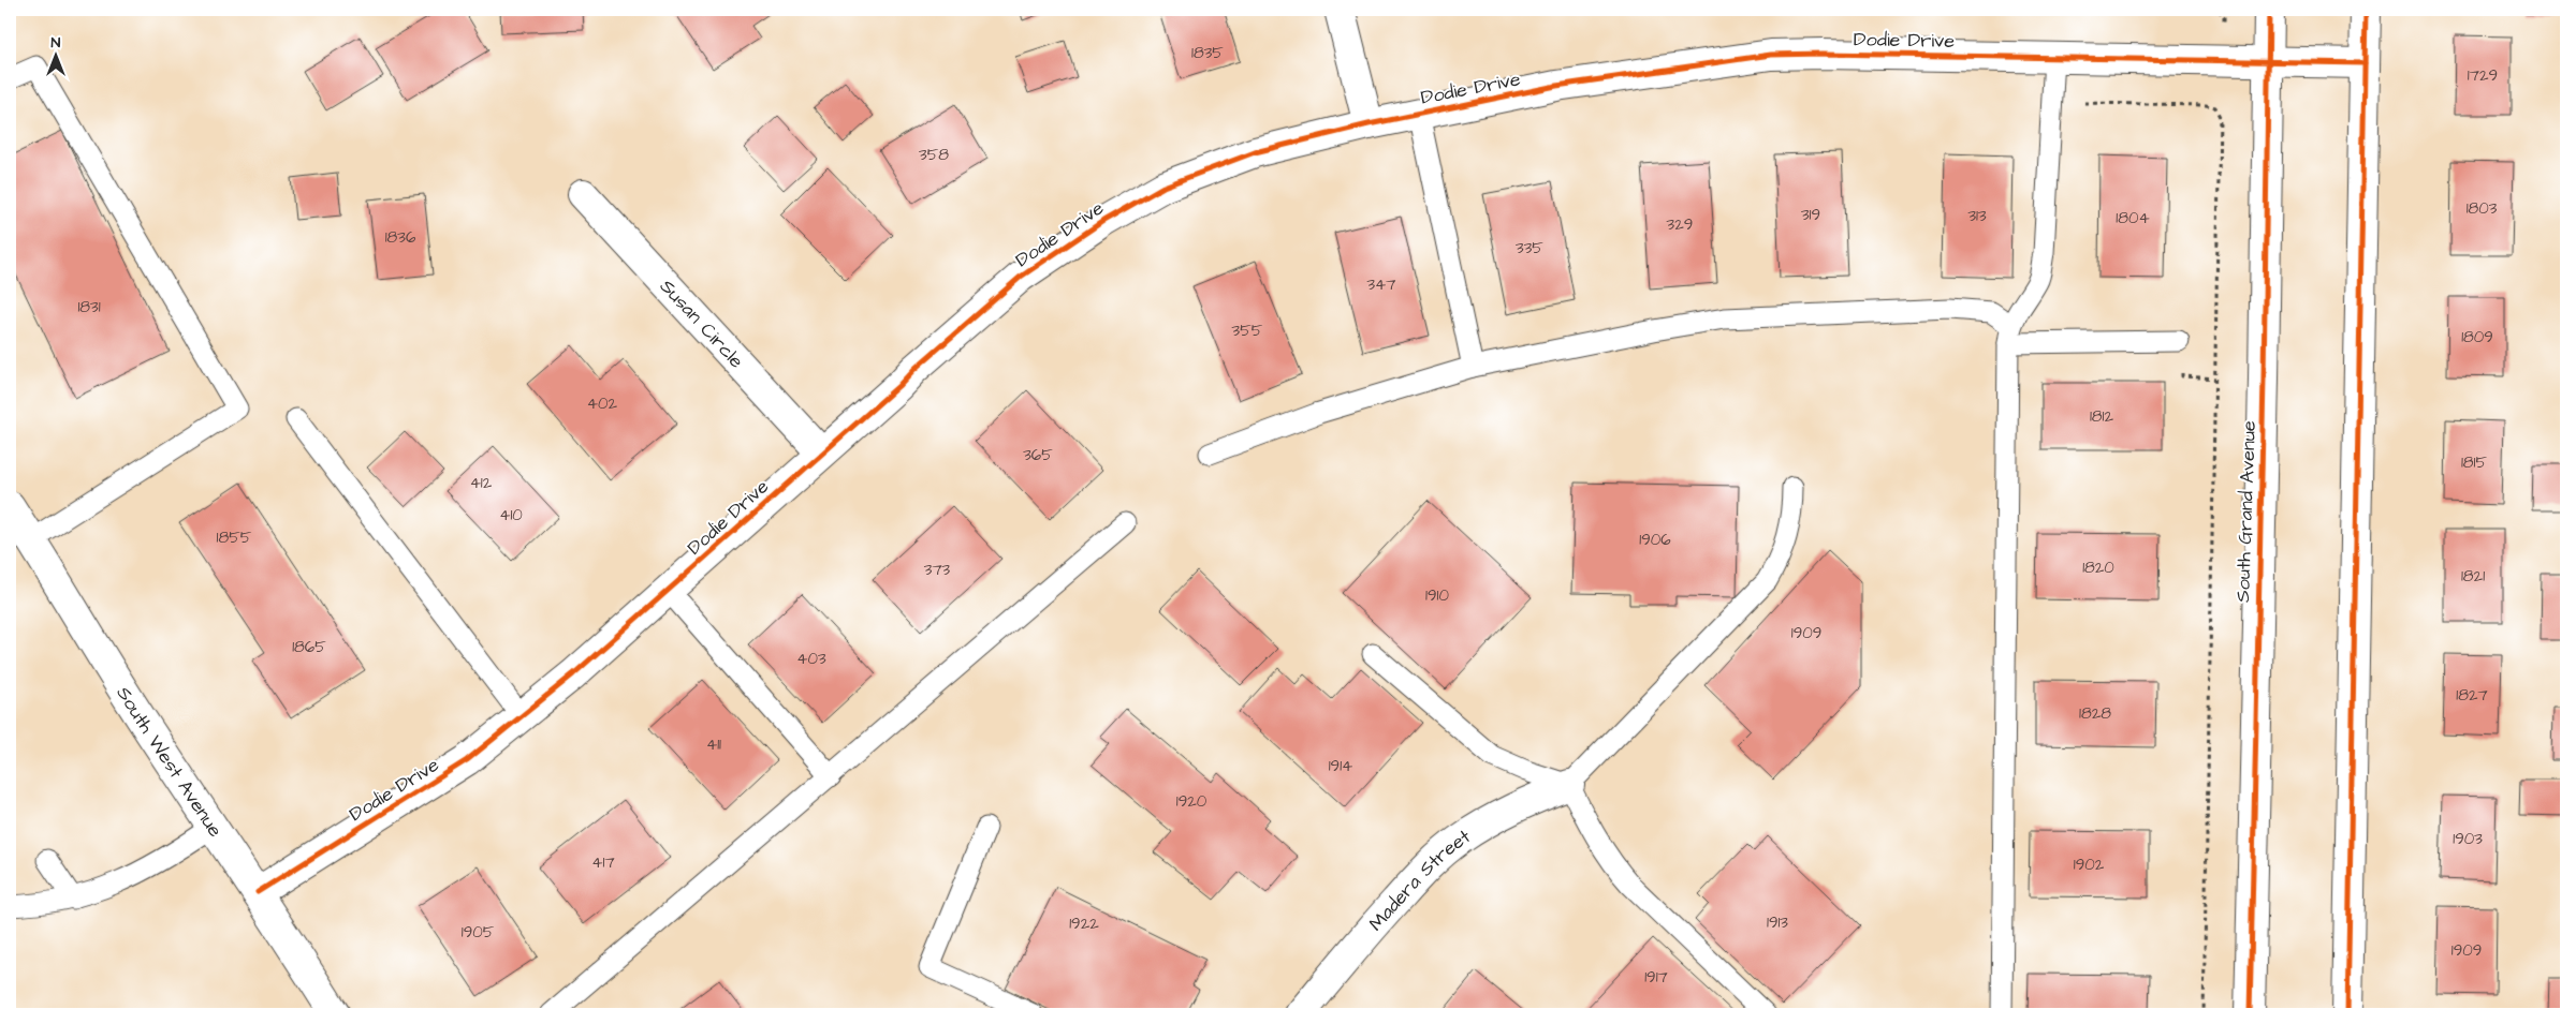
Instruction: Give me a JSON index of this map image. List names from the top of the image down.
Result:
{
  "streets": {
    "street": [
      "Dodie Drive",
      "Susan Circle",
      "South Grand Avenue",
      "South West Avenue",
      "Madera Street"
    ]
  },
  "crossings": [
    ["Dodie Drive", "Susan Circle"],
    ["Dodie Drive", "South Grand Avenue"],
    ["Dodie Drive", "South West Avenue"]
  ],
  "house_numbers": [
    "1835",
    "1729",
    "358",
    "1803",
    "319",
    "313",
    "1804",
    "329",
    "1836",
    "335",
    "347",
    "1831",
    "355",
    "1809",
    "402",
    "1812",
    "365",
    "1815",
    "412",
    "410",
    "1855",
    "1906",
    "1820",
    "373",
    "1821",
    "1910",
    "1909",
    "1865",
    "403",
    "1827",
    "1828",
    "411",
    "1914",
    "1920",
    "1903",
    "417",
    "1902",
    "1913",
    "1922",
    "1905",
    "1909",
    "1917"
  ],
  "north": "top"
}
